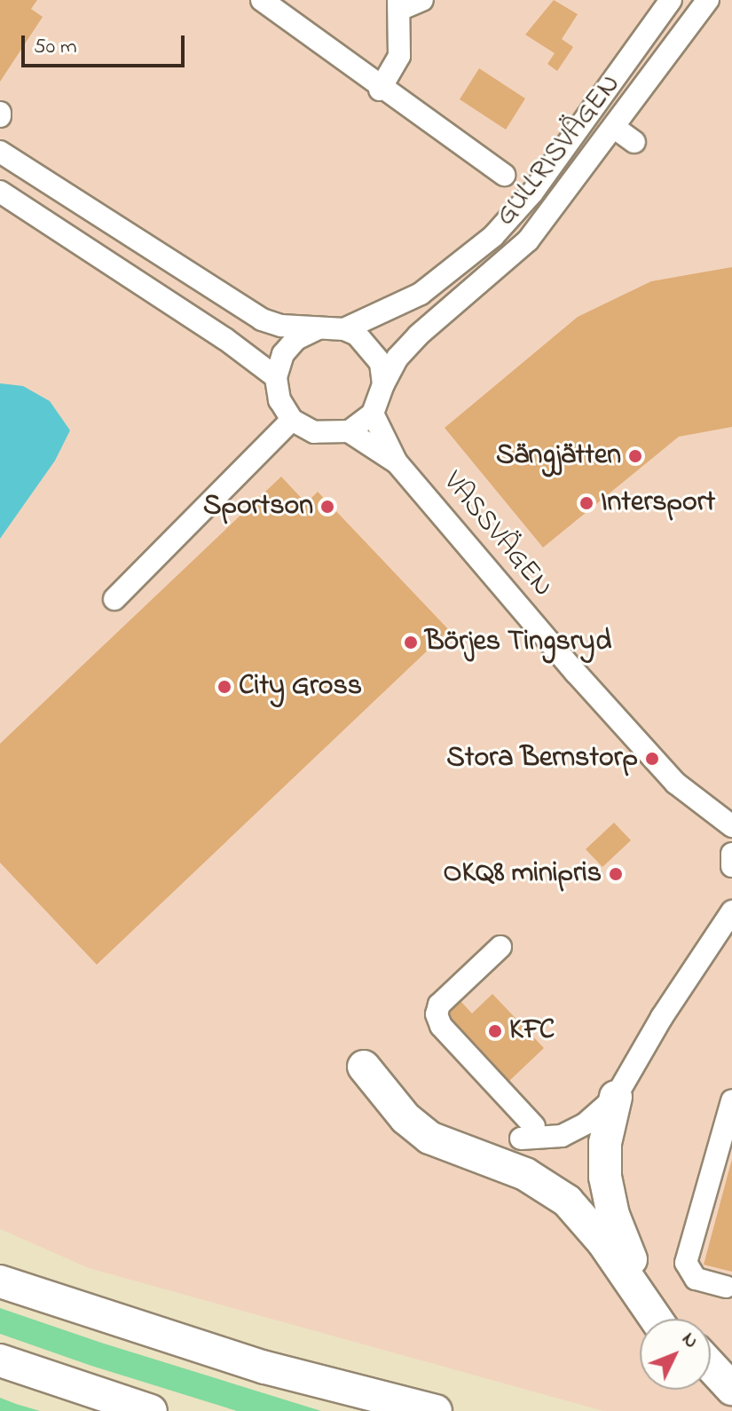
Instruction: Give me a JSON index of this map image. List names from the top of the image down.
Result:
{
  "streets": {
    "street": ["GULLRISVÄGEN", "VASSVÄGEN"]
  },
  "crossings": [
    ["GULLRISVÄGEN", "VASSVÄGEN"]
  ],
  "places": [
    "Sängjätten",
    "Intersport",
    "Sportson",
    "Börjes Tingsryd",
    "City Gross",
    "Stora Bernstorp",
    "OKQ8 minipris",
    "KFC"
  ],
  "scale_bar": "50 m",
  "north": "top right"
}
